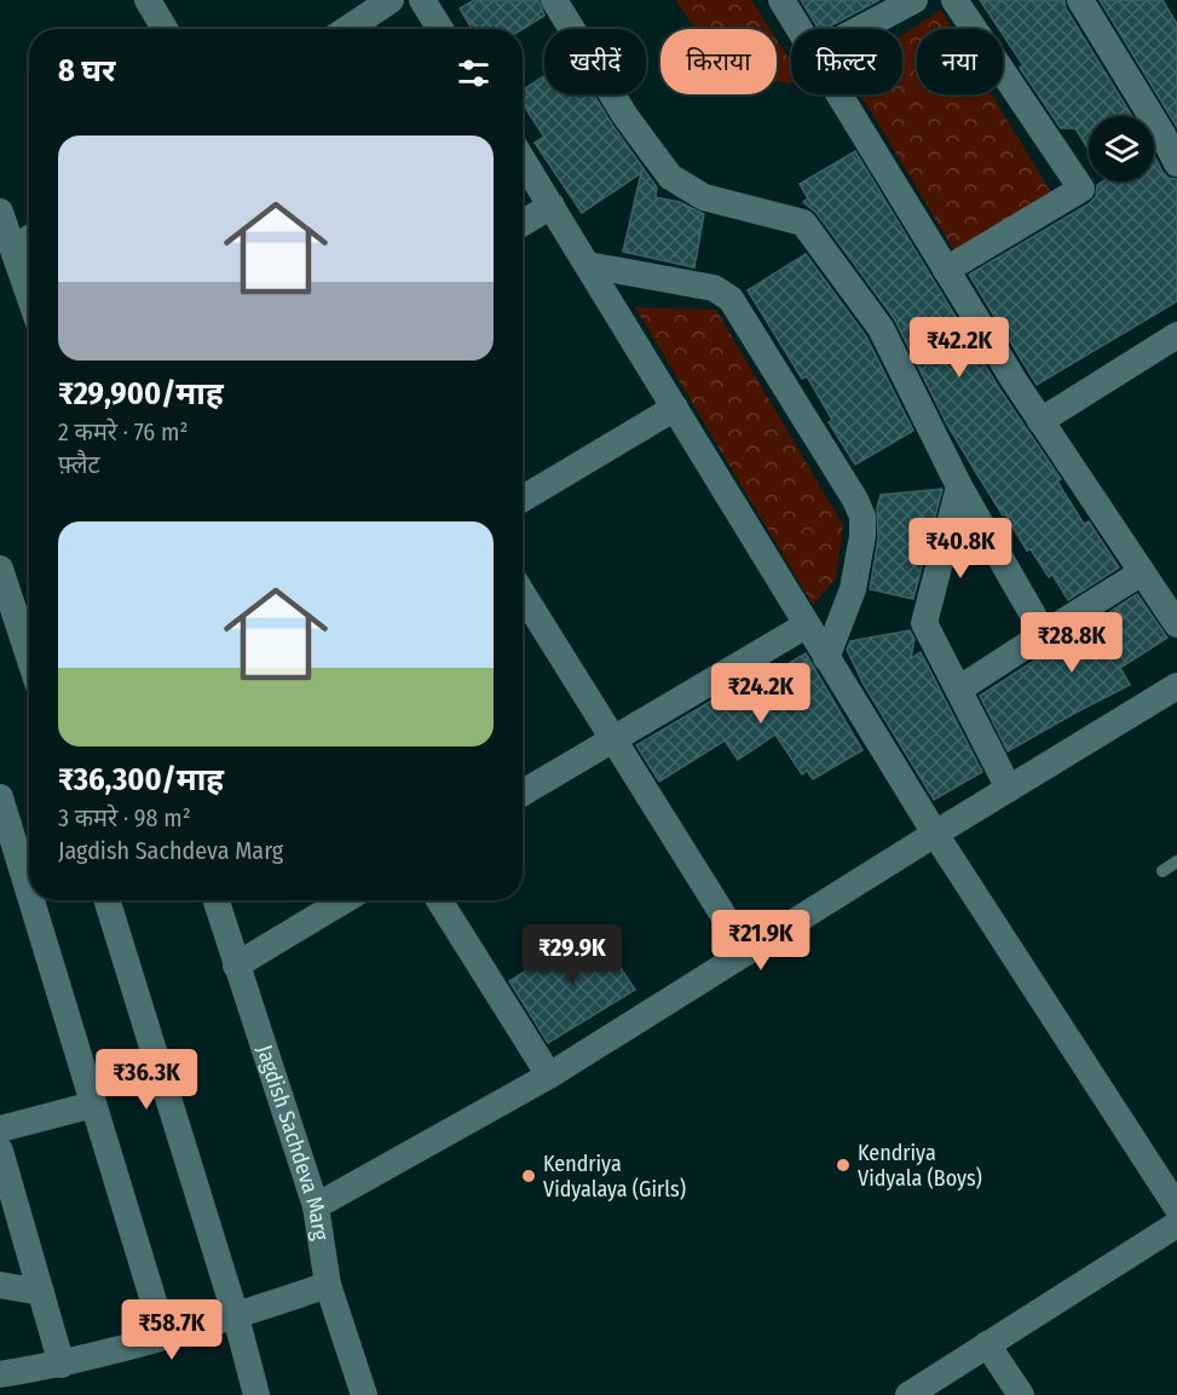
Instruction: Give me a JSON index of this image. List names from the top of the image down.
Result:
{
  "streets": {
    "street": ["Jagdish Sachdeva Marg"]
  },
  "places": ["Kendriya Vidyala (Boys)", "Kendriya Vidyalaya (Girls)"],
  "page": {
    "chip": [
      "खरीदें",
      "किराया",
      "फ़िल्टर",
      "नया"
    ],
    "heading": "8 घर",
    "list": [
      {
        "name": "₹29,900/माह",
        "note": "2 कमरे · 76 m² · फ़्लैट"
      },
      {
        "name": "₹36,300/माह",
        "note": "3 कमरे · 98 m² · Jagdish Sachdeva Marg"
      }
    ],
    "price": [
      "₹42.2K",
      "₹40.8K",
      "₹28.8K",
      "₹24.2K",
      "₹21.9K",
      "₹29.9K",
      "₹36.3K",
      "₹58.7K"
    ]
  }
}
